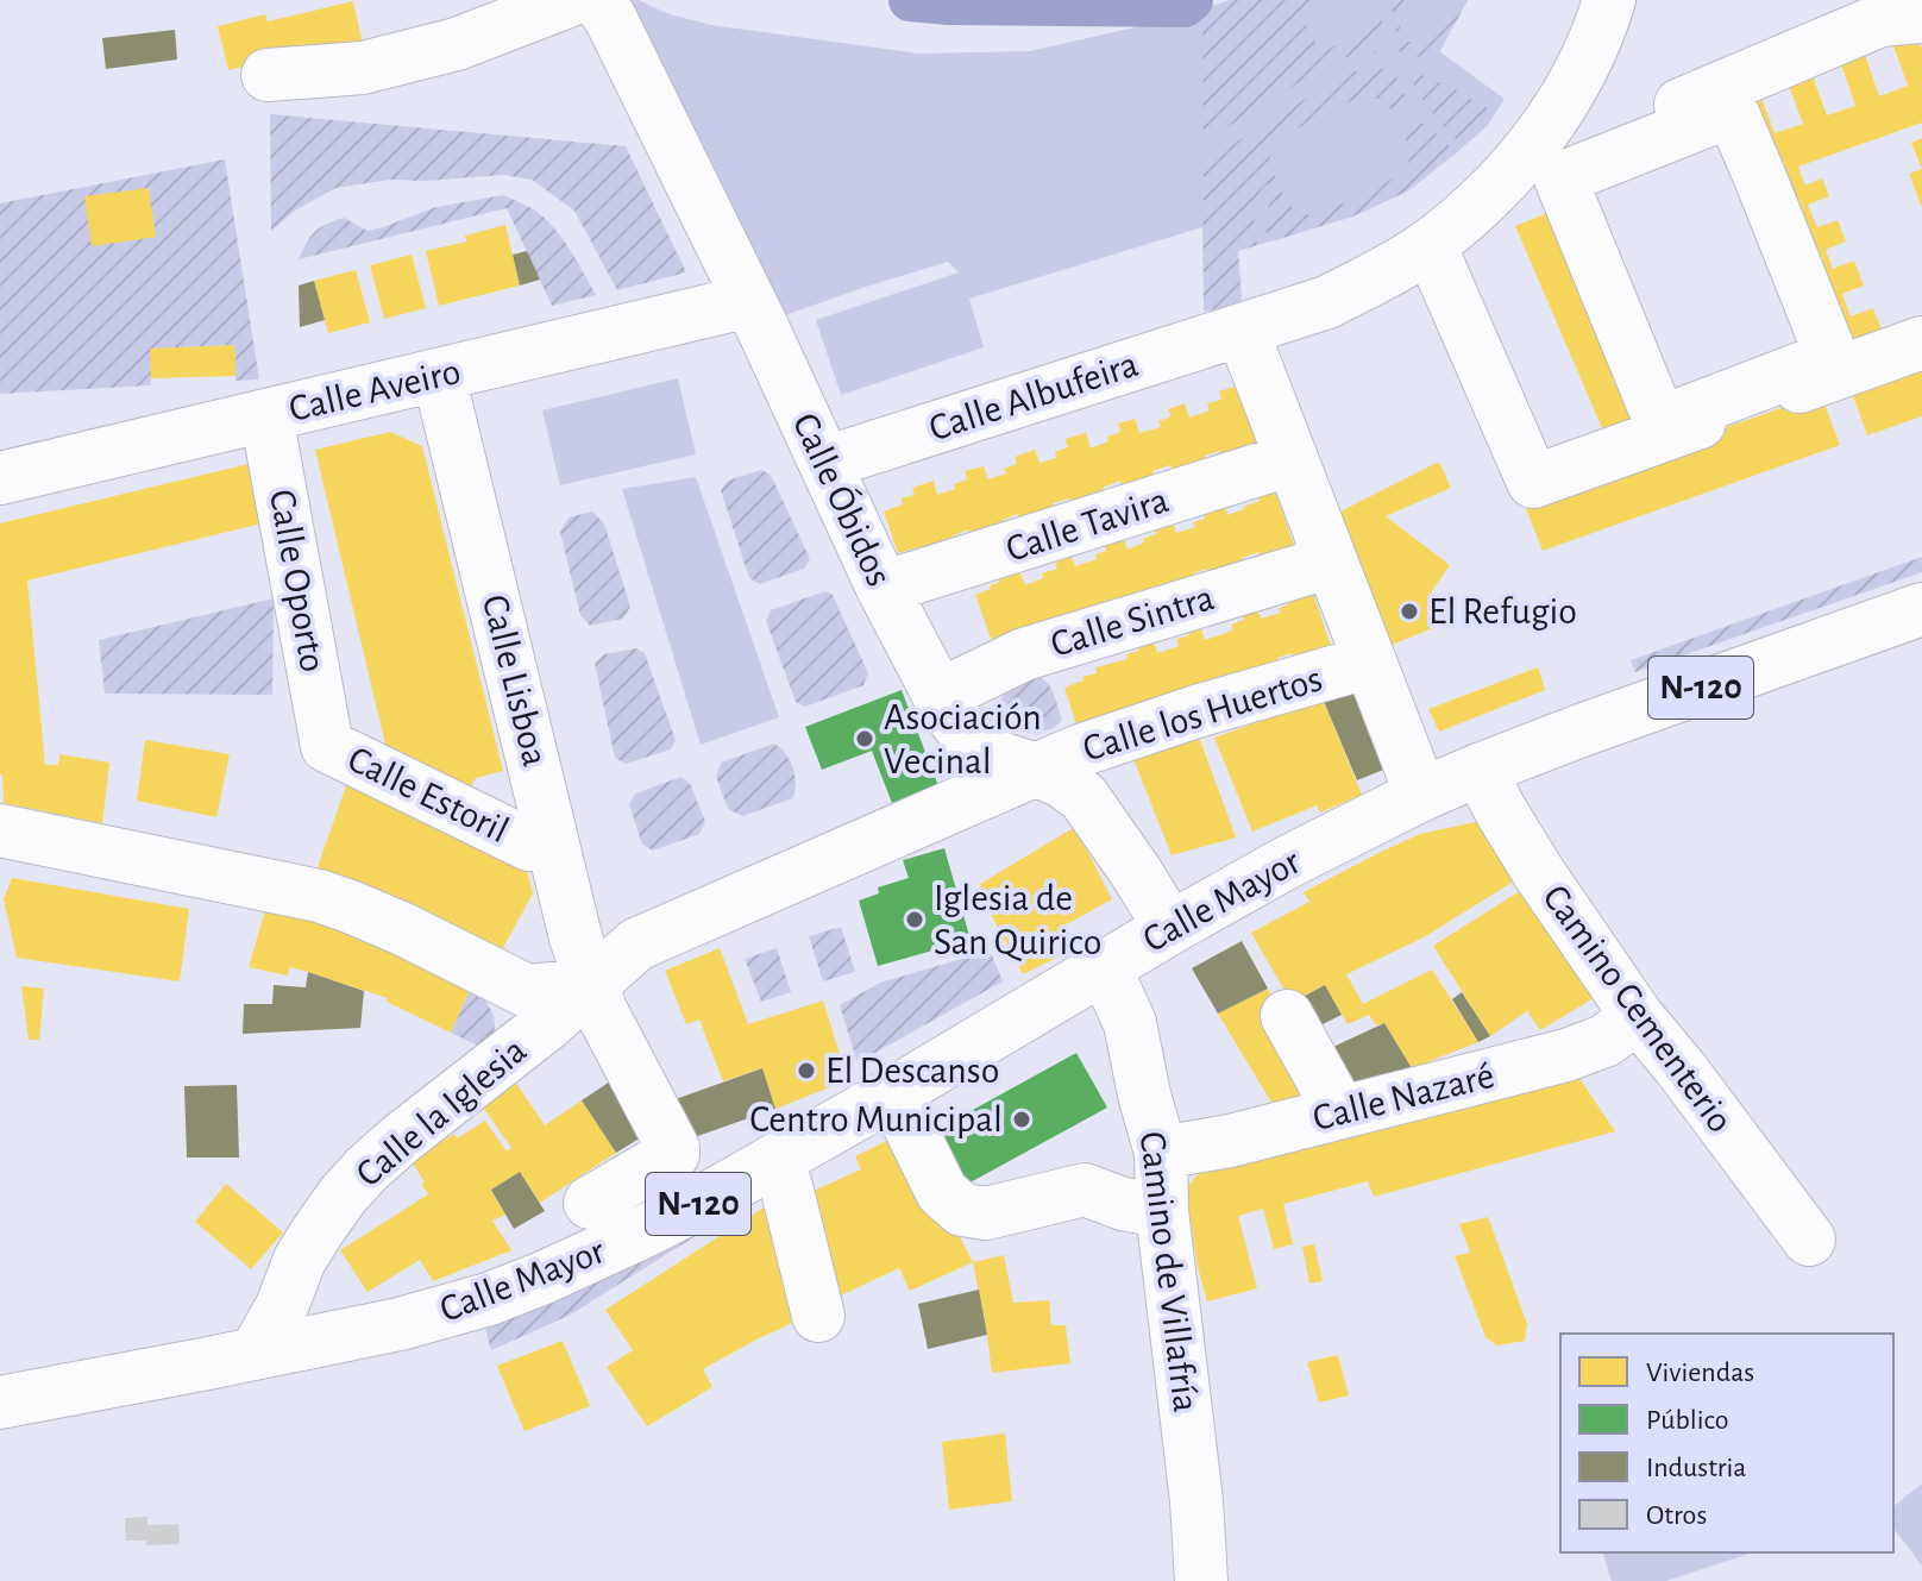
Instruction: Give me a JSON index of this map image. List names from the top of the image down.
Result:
{
  "streets": {
    "main road": [
      "Calle Aveiro",
      "Calle Albufeira",
      "Calle Óbidos",
      "Calle Tavira",
      "Calle Oporto",
      "Calle Sintra",
      "Calle Lisboa",
      "N-120",
      "Calle los Huertos",
      "Calle Estoril",
      "Calle Mayor",
      "Camino Cementerio",
      "Calle Nazaré",
      "Calle la Iglesia",
      "Camino de Villafría"
    ]
  },
  "crossings": [
    ["Calle Aveiro", "Calle Óbidos"],
    ["Calle Aveiro", "Calle Oporto"],
    ["Calle Aveiro", "Calle Lisboa"],
    ["Calle Albufeira", "Calle Óbidos"],
    ["Calle Óbidos", "Calle Tavira"],
    ["Calle Óbidos", "Calle Sintra"],
    ["Calle Óbidos", "Calle los Huertos"],
    ["Calle Óbidos", "Calle Mayor"],
    ["Calle Óbidos", "Calle la Iglesia"],
    ["Calle Oporto", "Calle Estoril"],
    ["Calle Lisboa", "Calle la Iglesia"],
    ["N-120", "Calle Mayor"],
    ["N-120", "Camino Cementerio"],
    ["N-120", "Calle la Iglesia"],
    ["Calle los Huertos", "Calle la Iglesia"],
    ["Calle Mayor", "Camino Cementerio"],
    ["Calle Mayor", "Calle la Iglesia"],
    ["Calle Mayor", "Camino de Villafría"],
    ["Camino Cementerio", "Calle Nazaré"],
    ["Calle Nazaré", "Camino de Villafría"]
  ],
  "places": [
    "El Refugio",
    "Asociación Vecinal",
    "Iglesia de San Quirico",
    "El Descanso",
    "Centro Municipal"
  ],
  "legend": [
    "Viviendas",
    "Público",
    "Industria",
    "Otros"
  ]
}
